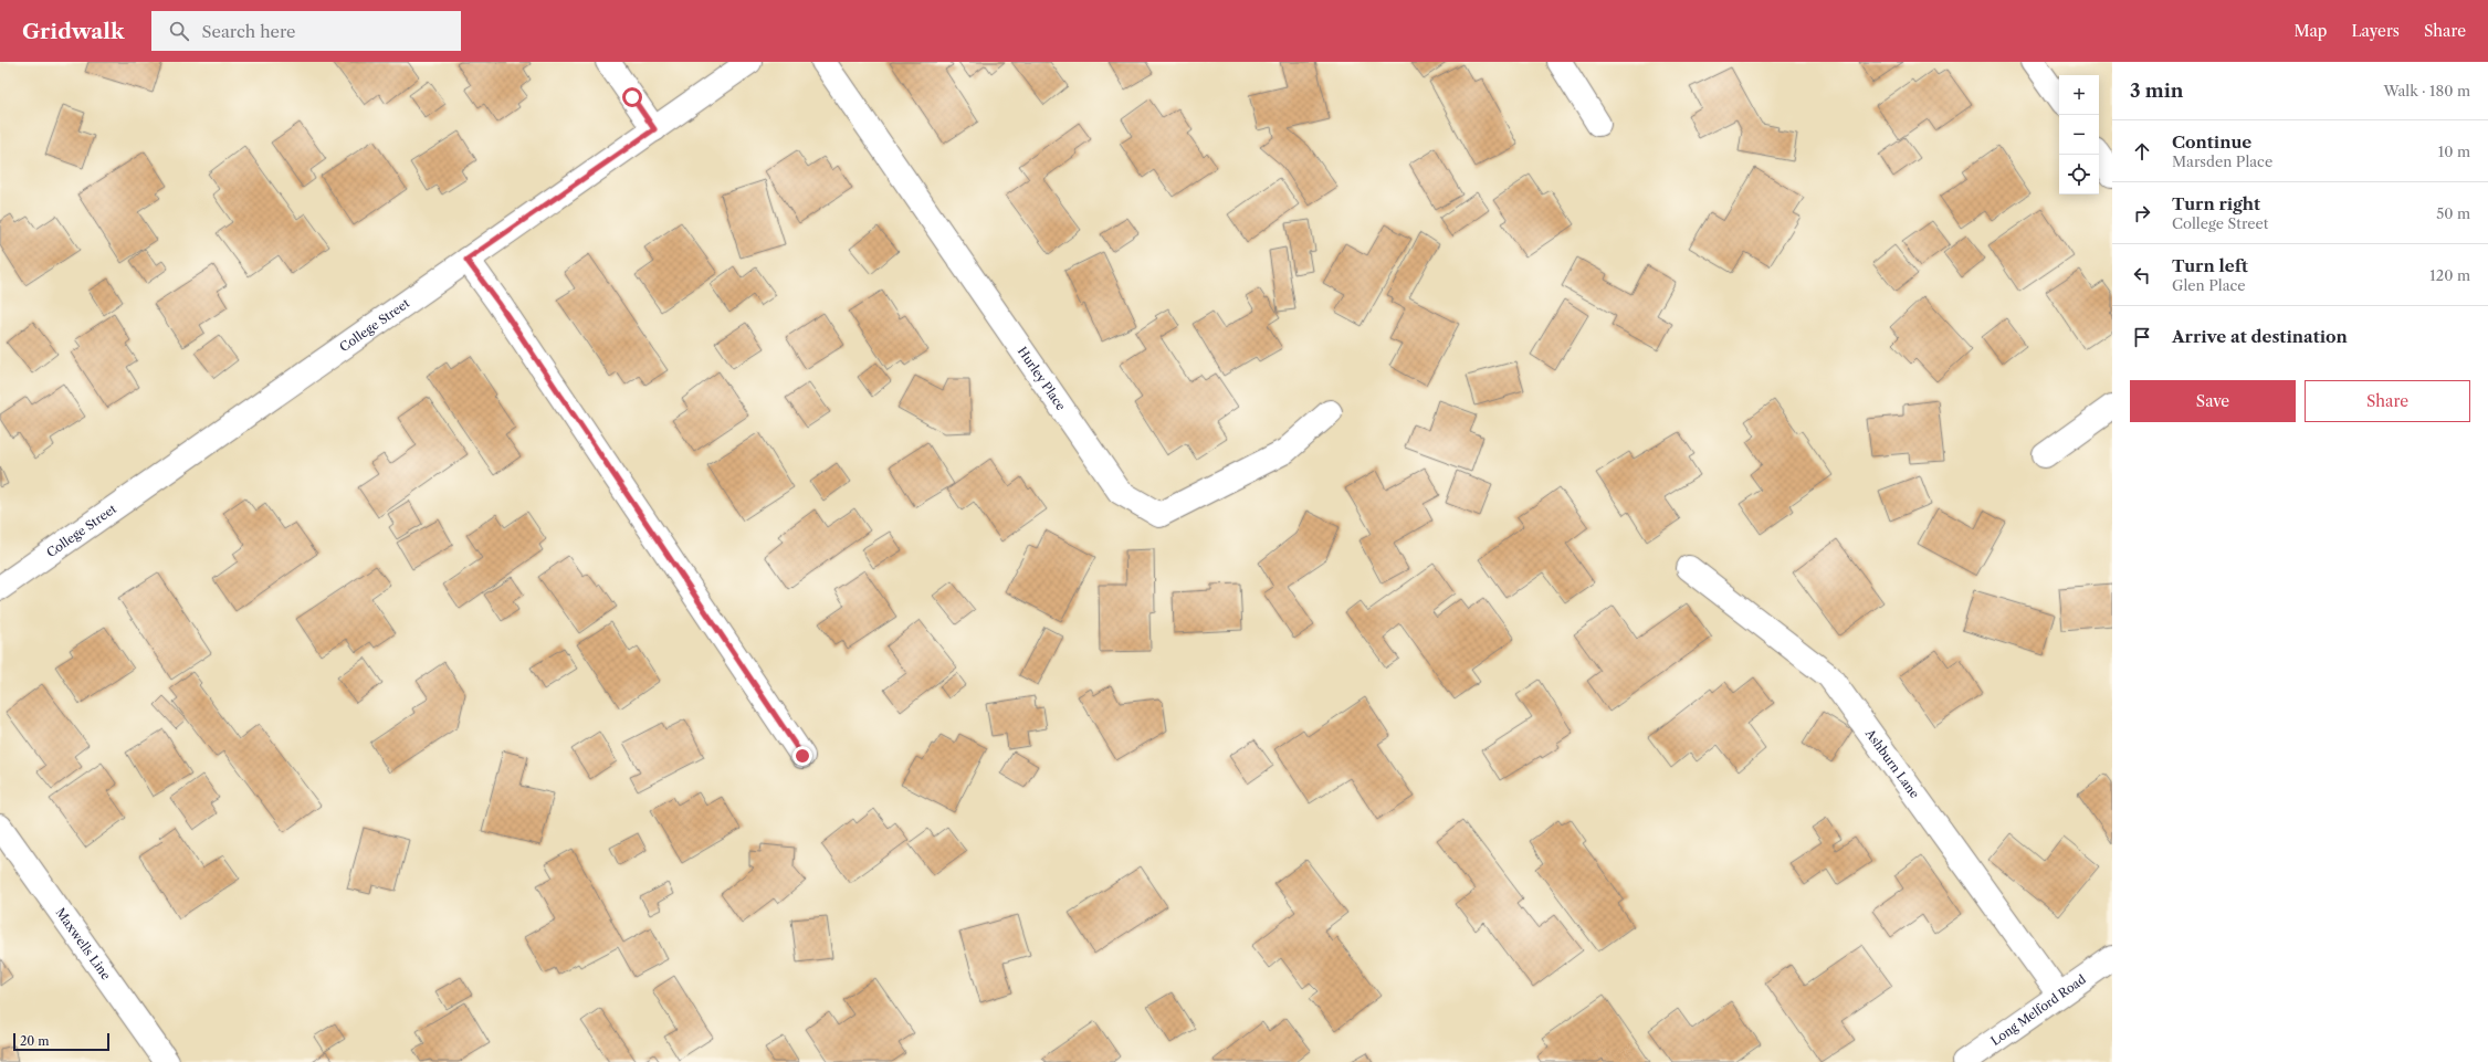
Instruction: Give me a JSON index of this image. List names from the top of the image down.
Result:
{
  "streets": {
    "street": [
      "College Street",
      "Hurley Place",
      "Ashburn Lane",
      "Maxwells Line",
      "Long Melford Road"
    ]
  },
  "crossings": [
    ["Ashburn Lane", "Long Melford Road"]
  ],
  "scale_bar": "20 m",
  "page": {
    "header": "Gridwalk",
    "search": "Search here",
    "nav": ["Map", "Layers", "Share"],
    "heading": ["3 min", "Walk · 180 m"],
    "map_buttons": ["+", "−"],
    "list": [
      ["Continue", "Marsden Place", "10 m"],
      ["Turn right", "College Street", "50 m"],
      ["Turn left", "Glen Place", "120 m"],
      "Arrive at destination"
    ],
    "buttons": ["Save", "Share"],
    "scale": "20 m"
  }
}
